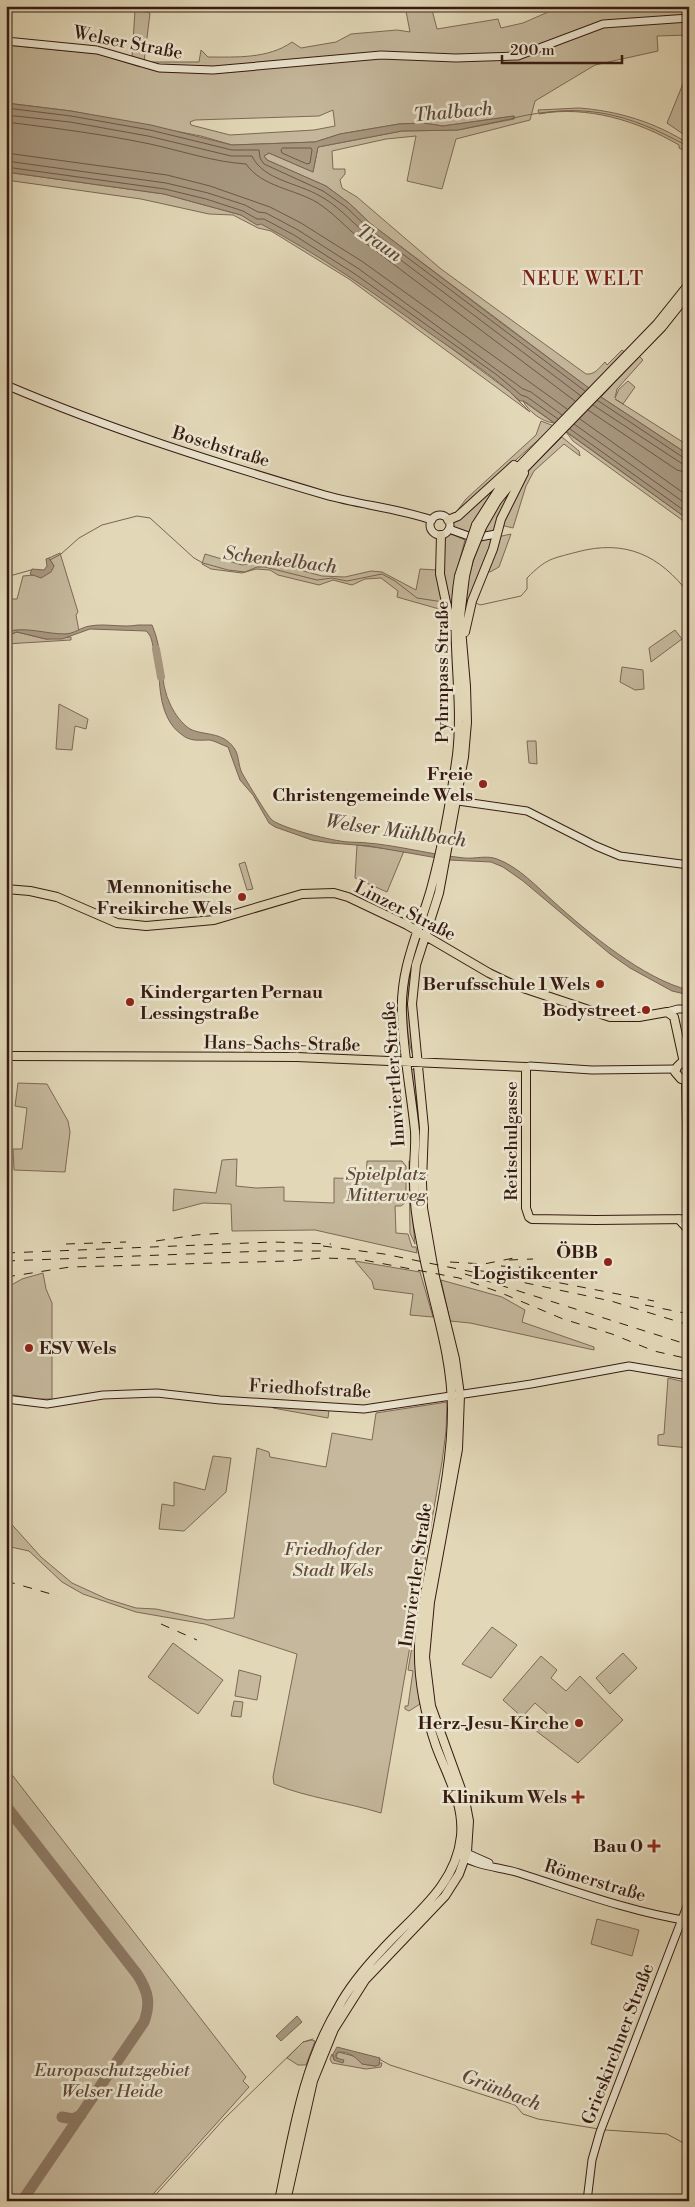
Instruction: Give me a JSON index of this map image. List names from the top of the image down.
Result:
{
  "streets": {
    "main road": [
      "Welser Straße",
      "Boschstraße",
      "Pyhrnpass Straße",
      "Linzer Straße",
      "Hans-Sachs-Straße",
      "Innviertler Straße",
      "Reitschulgasse",
      "Friedhofstraße",
      "Römerstraße",
      "Grieskirchner Straße"
    ]
  },
  "crossings": [
    ["Pyhrnpass Straße", "Linzer Straße"],
    ["Pyhrnpass Straße", "Innviertler Straße"],
    ["Linzer Straße", "Innviertler Straße"],
    ["Hans-Sachs-Straße", "Innviertler Straße"],
    ["Hans-Sachs-Straße", "Reitschulgasse"],
    ["Innviertler Straße", "Friedhofstraße"],
    ["Innviertler Straße", "Römerstraße"],
    ["Römerstraße", "Grieskirchner Straße"]
  ],
  "districts": ["NEUE WELT"],
  "water": [
    "Thalbach",
    "Traun",
    "Schenkelbach",
    "Welser Mühlbach",
    "Grünbach"
  ],
  "parks": ["Spielplatz Mitterweg", "Friedhof der Stadt Wels", "Europaschutzgebiet Welser Heide"],
  "places": {
    "other": [
      "Freie Christengemeinde Wels",
      "Mennonitische Freikirche Wels",
      "Berufsschule 1 Wels",
      "Kindergarten Pernau Lessingstraße",
      "Bodystreet",
      "ÖBB Logistikcenter",
      "ESV Wels",
      "Herz-Jesu-Kirche"
    ],
    "health": ["Klinikum Wels", "Bau 0"]
  },
  "scale_bar": "200 m"
}
